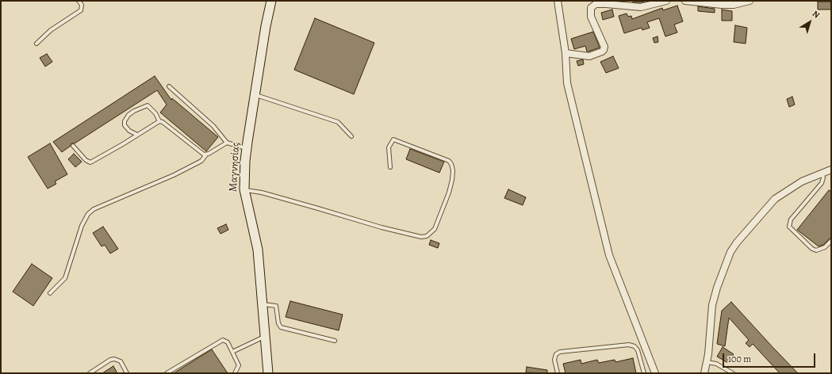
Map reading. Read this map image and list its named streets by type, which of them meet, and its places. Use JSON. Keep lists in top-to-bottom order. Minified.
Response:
{"streets":{"street":["Μαγνησίας"]},"scale_bar":"100 m","north":"top right"}
